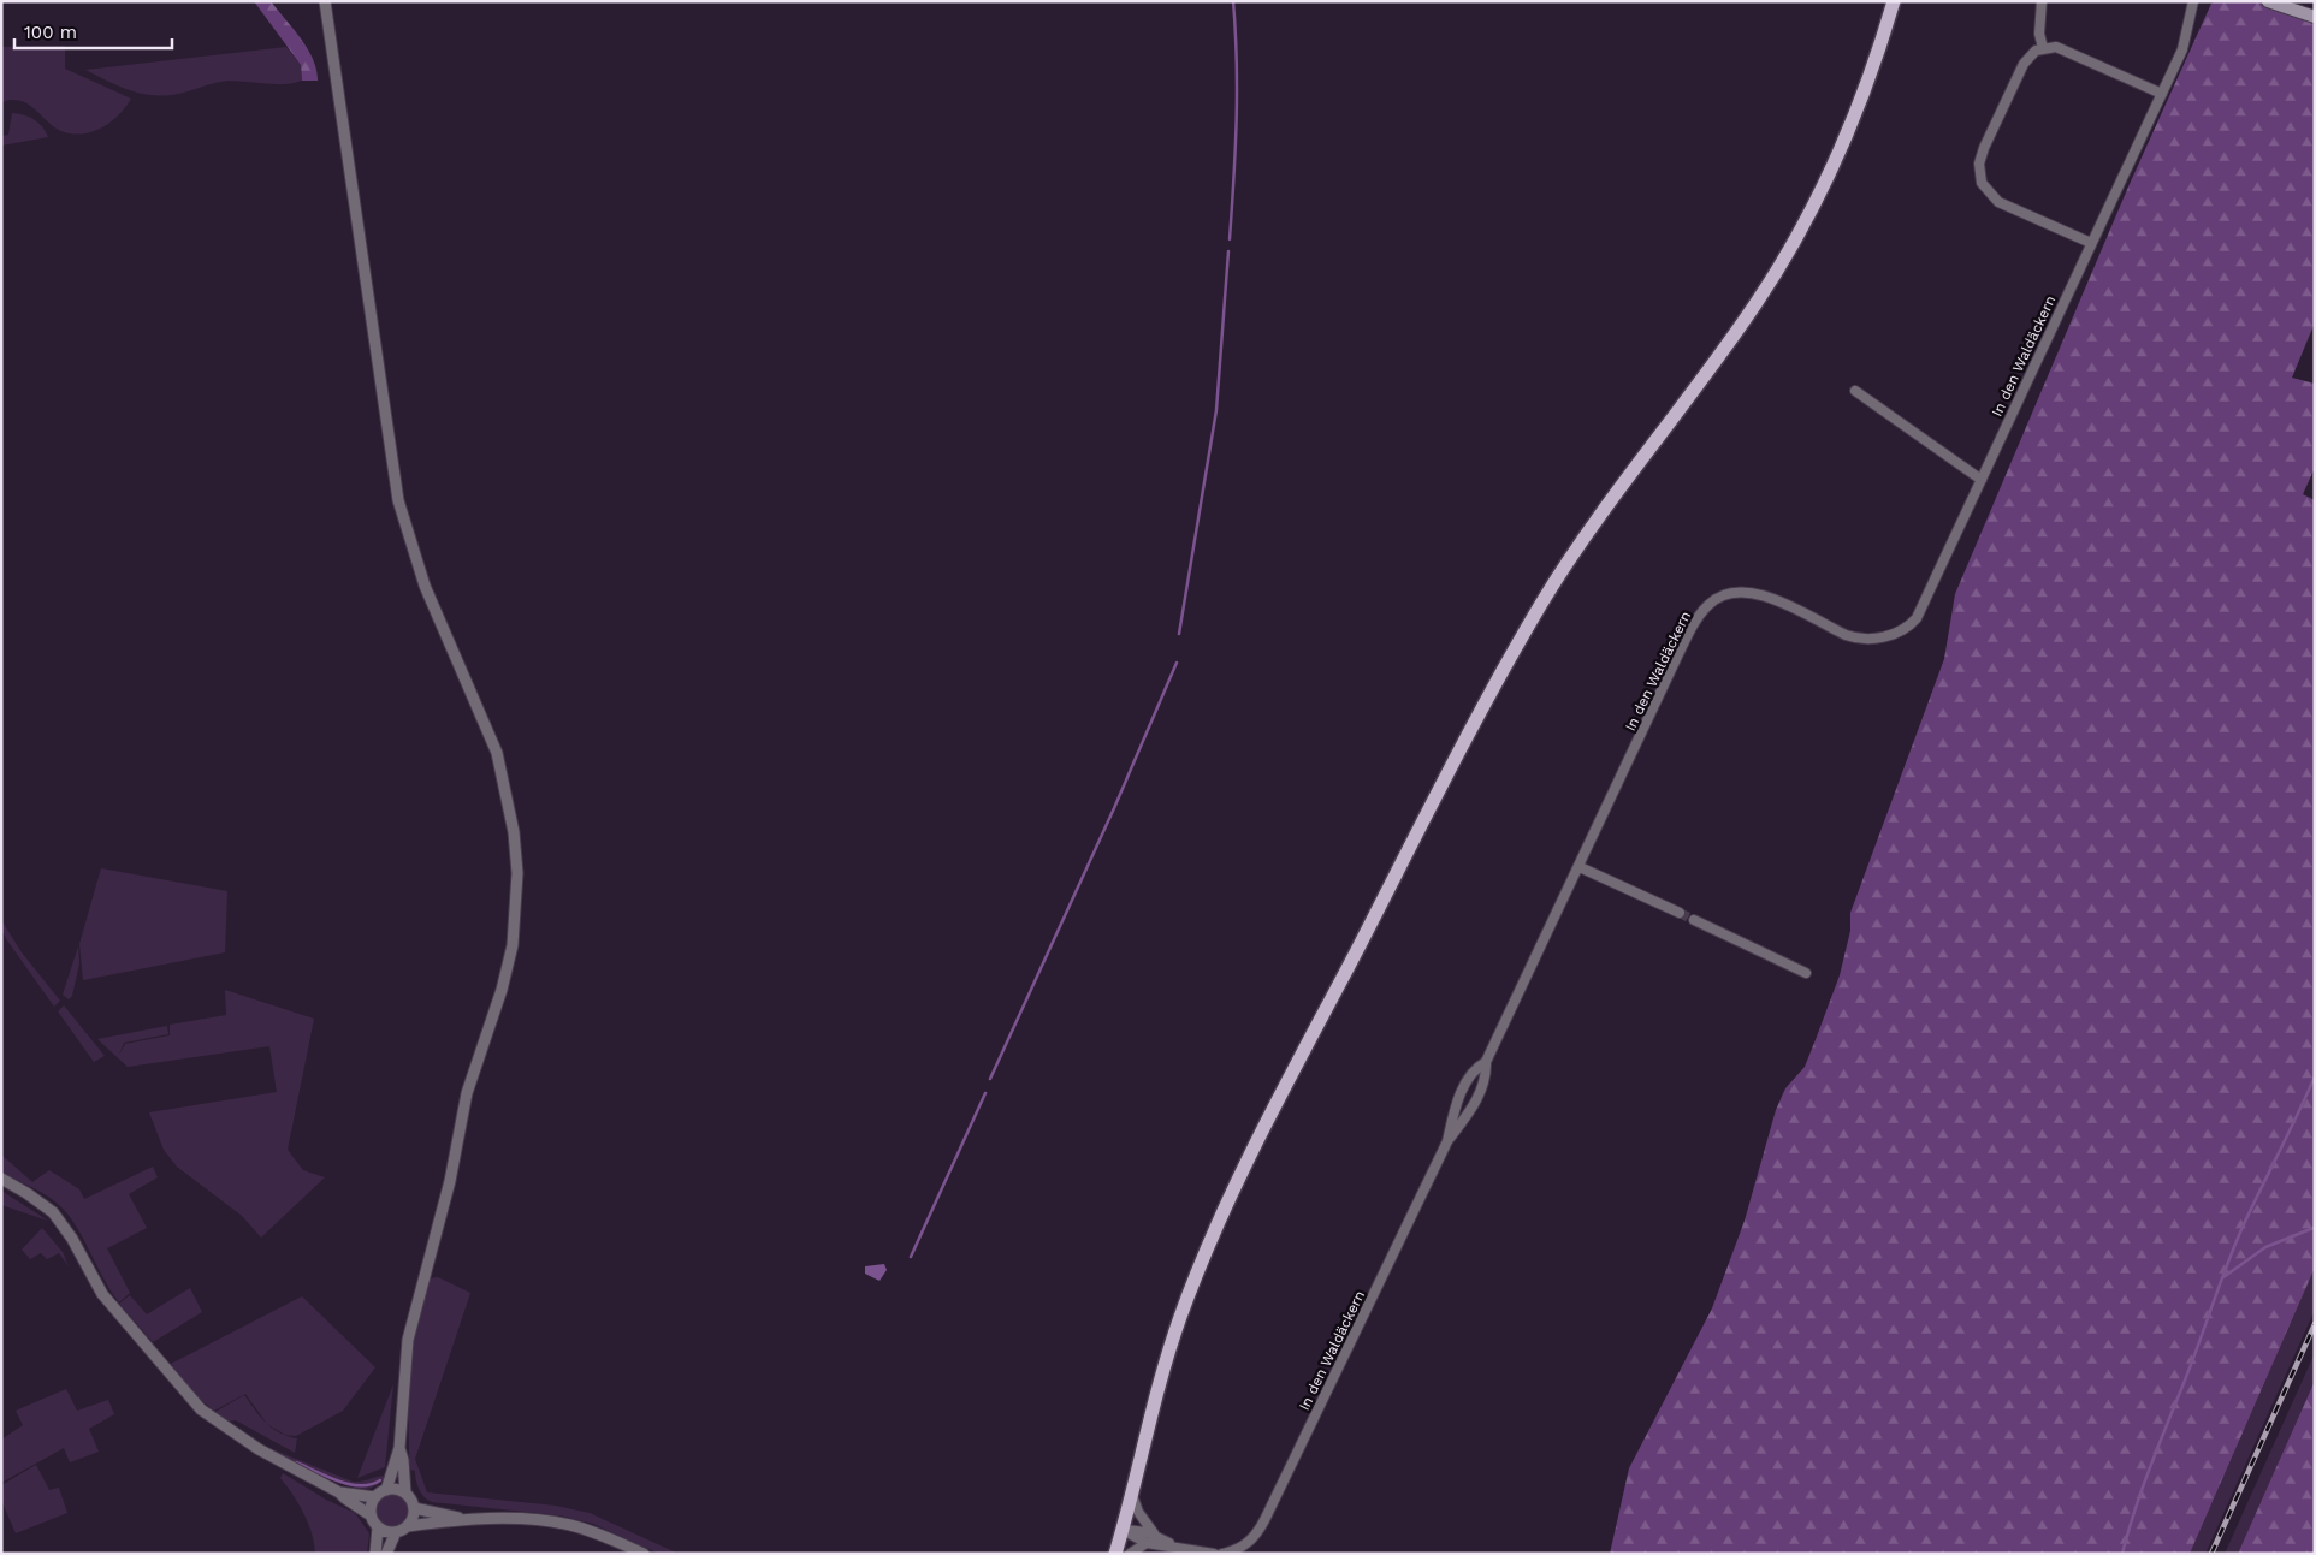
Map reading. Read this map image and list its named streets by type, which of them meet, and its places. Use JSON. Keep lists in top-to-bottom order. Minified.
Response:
{"streets":{"street":["In den Waldäckern"]},"scale_bar":"100 m"}
